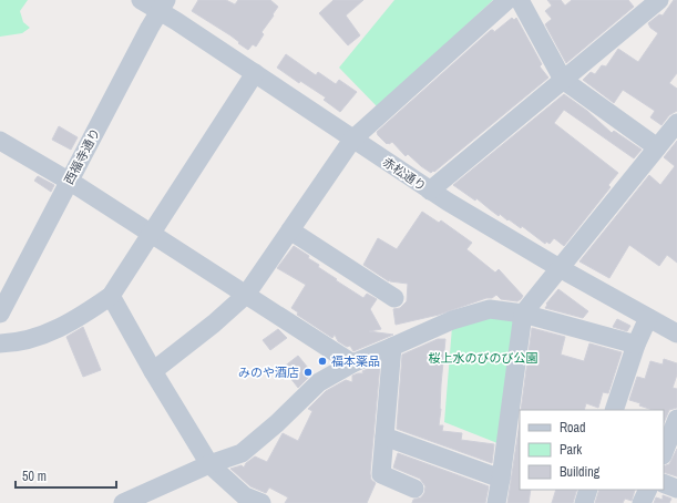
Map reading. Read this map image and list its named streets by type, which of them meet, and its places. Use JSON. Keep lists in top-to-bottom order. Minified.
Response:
{"streets":{"street":["西福寺通り","赤松通り"]},"crossings":[["西福寺通り","赤松通り"]],"parks":["桜上水のびのび公園"],"places":["福本薬品","みのや酒店"],"legend":["Road","Park","Building"],"scale_bar":"50 m"}
